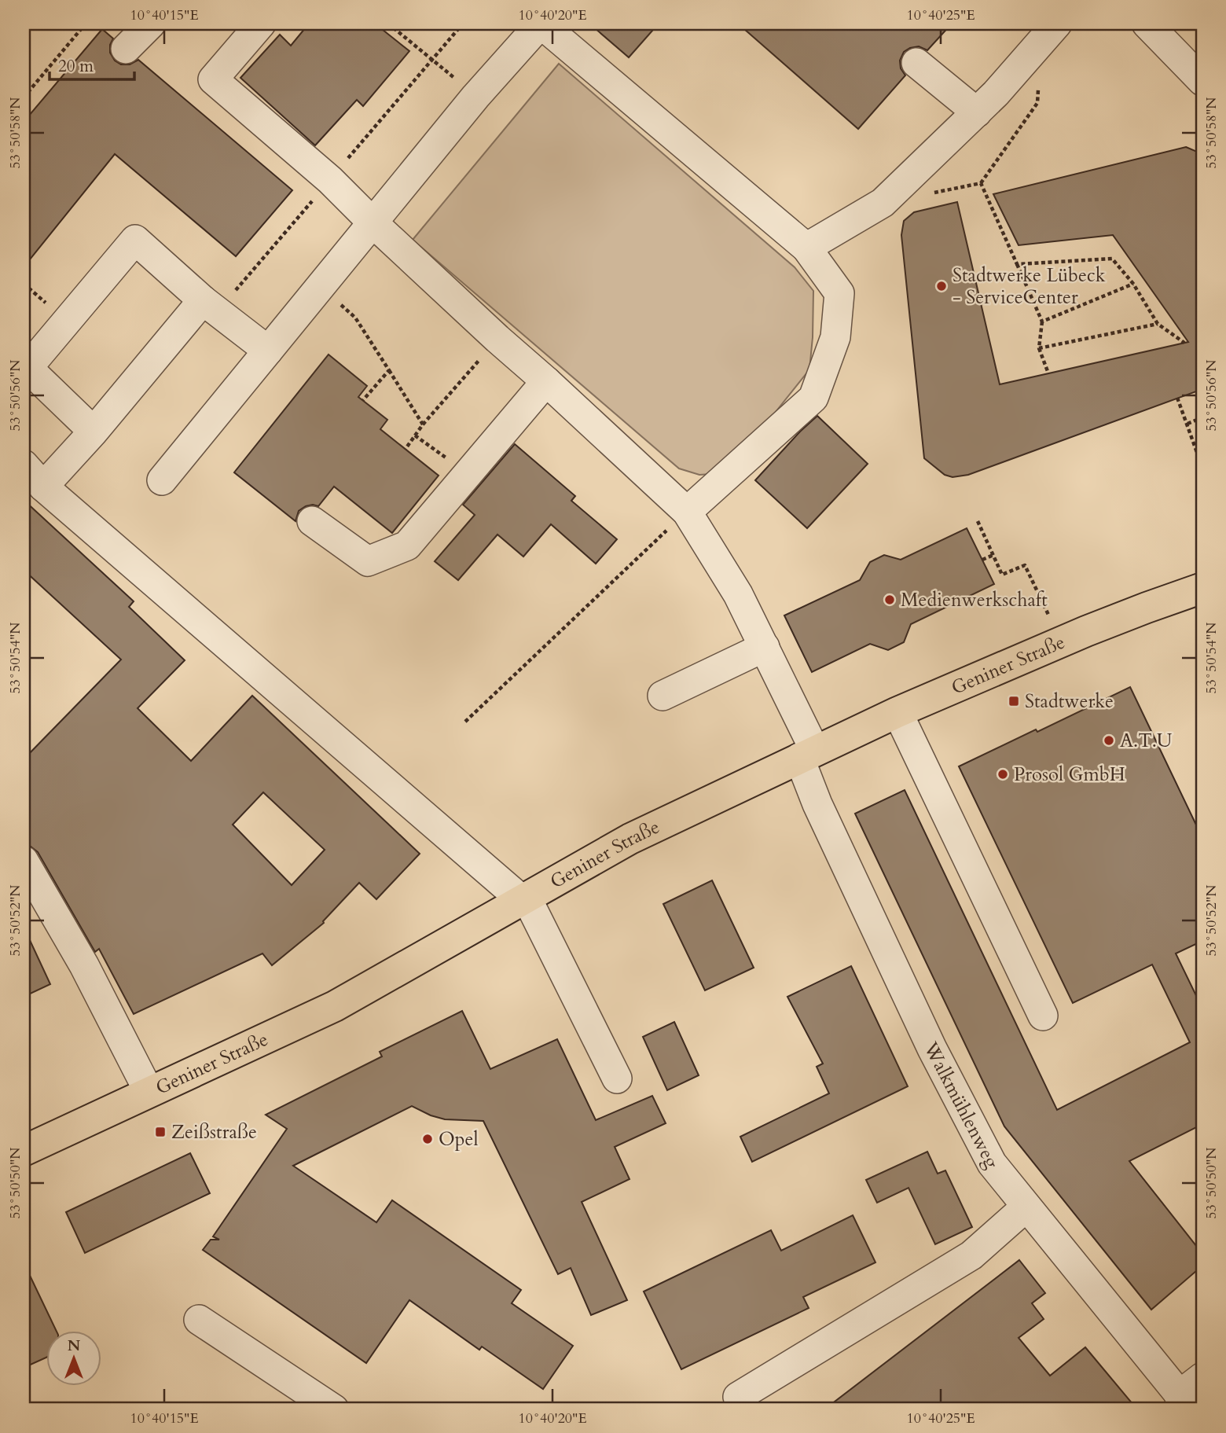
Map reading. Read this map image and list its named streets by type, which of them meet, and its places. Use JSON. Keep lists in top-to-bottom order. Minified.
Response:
{"streets":{"main road":["Geniner Straße"],"street":["Walkmühlenweg"]},"crossings":[["Geniner Straße","Walkmühlenweg"]],"places":{"other":["Stadtwerke Lübeck - ServiceCenter","Medienwerkschaft","A.T.U","Prosol GmbH","Opel"],"transit":["Stadtwerke","Zeißstraße"]},"scale_bar":"20 m","north":"top","coordinates":["10°40'15\"E","10°40'20\"E","10°40'25\"E","53°50'58\"N","53°50'56\"N","53°50'54\"N","53°50'52\"N","53°50'50\"N"]}
